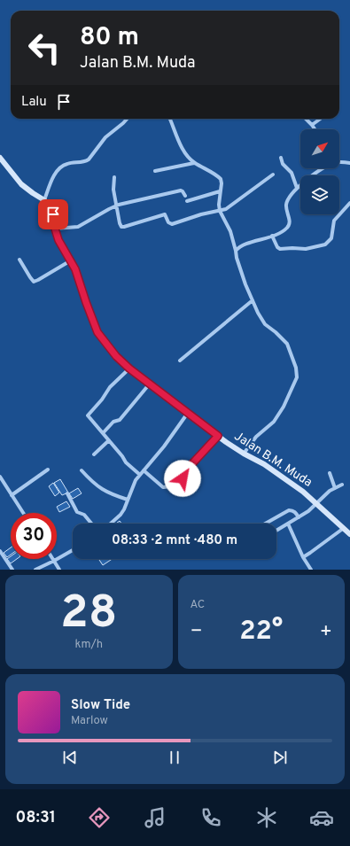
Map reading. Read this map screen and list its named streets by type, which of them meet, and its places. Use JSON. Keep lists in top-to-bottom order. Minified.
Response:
{"streets":{"street":["Jalan B.M. Muda"]},"north":"top right","page":{"turn":["80 m","Jalan B.M. Muda"],"then":"Lalu","limit":"30","trip":"08:33 · 2 mnt · 480 m","tile":[["28","km/h"],"AC"],"heat":["−","22°","+"],"song":["Slow Tide","Marlow"],"tabs":"08:31"}}
